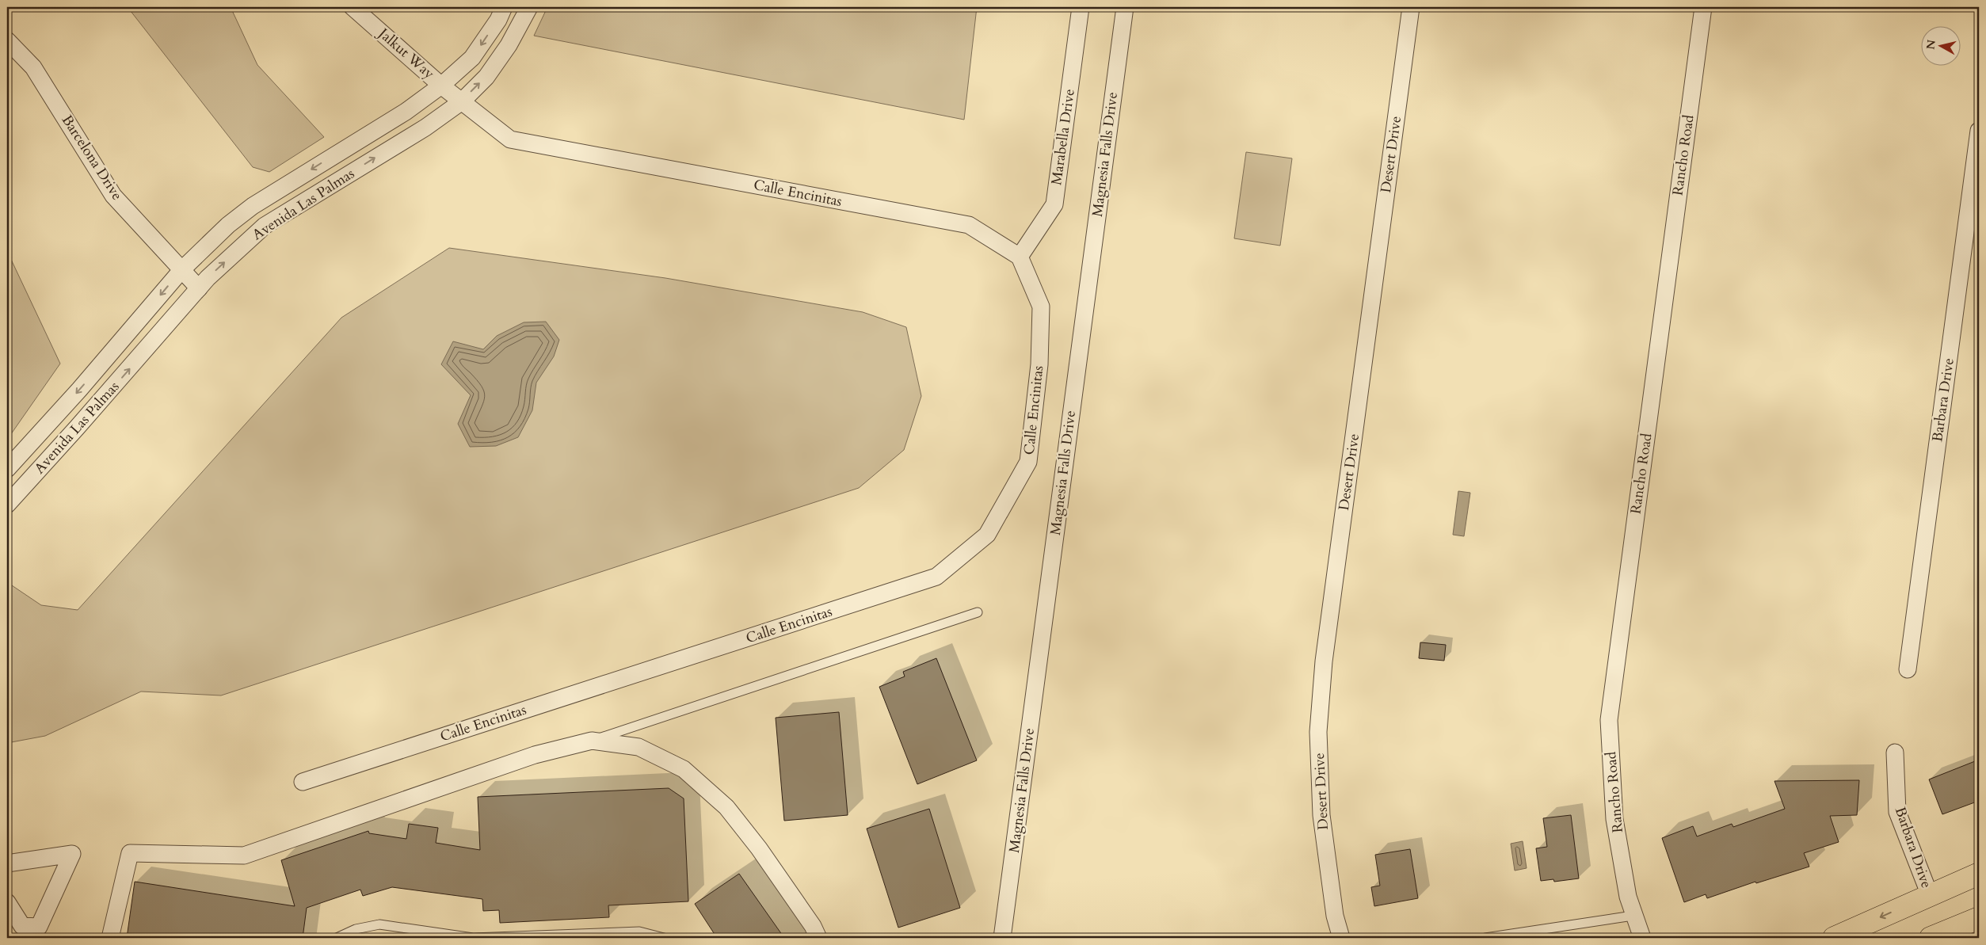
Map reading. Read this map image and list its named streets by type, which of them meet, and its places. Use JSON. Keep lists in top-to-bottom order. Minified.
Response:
{"streets":{"street":["Jalkut Way","Marabella Drive","Magnesia Falls Drive","Desert Drive","Rancho Road","Barcelona Drive","Calle Encinitas","Avenida Las Palmas","Barbara Drive"]},"crossings":[["Jalkut Way","Calle Encinitas"],["Jalkut Way","Avenida Las Palmas"],["Marabella Drive","Calle Encinitas"],["Barcelona Drive","Avenida Las Palmas"],["Calle Encinitas","Avenida Las Palmas"]],"north":"left"}
